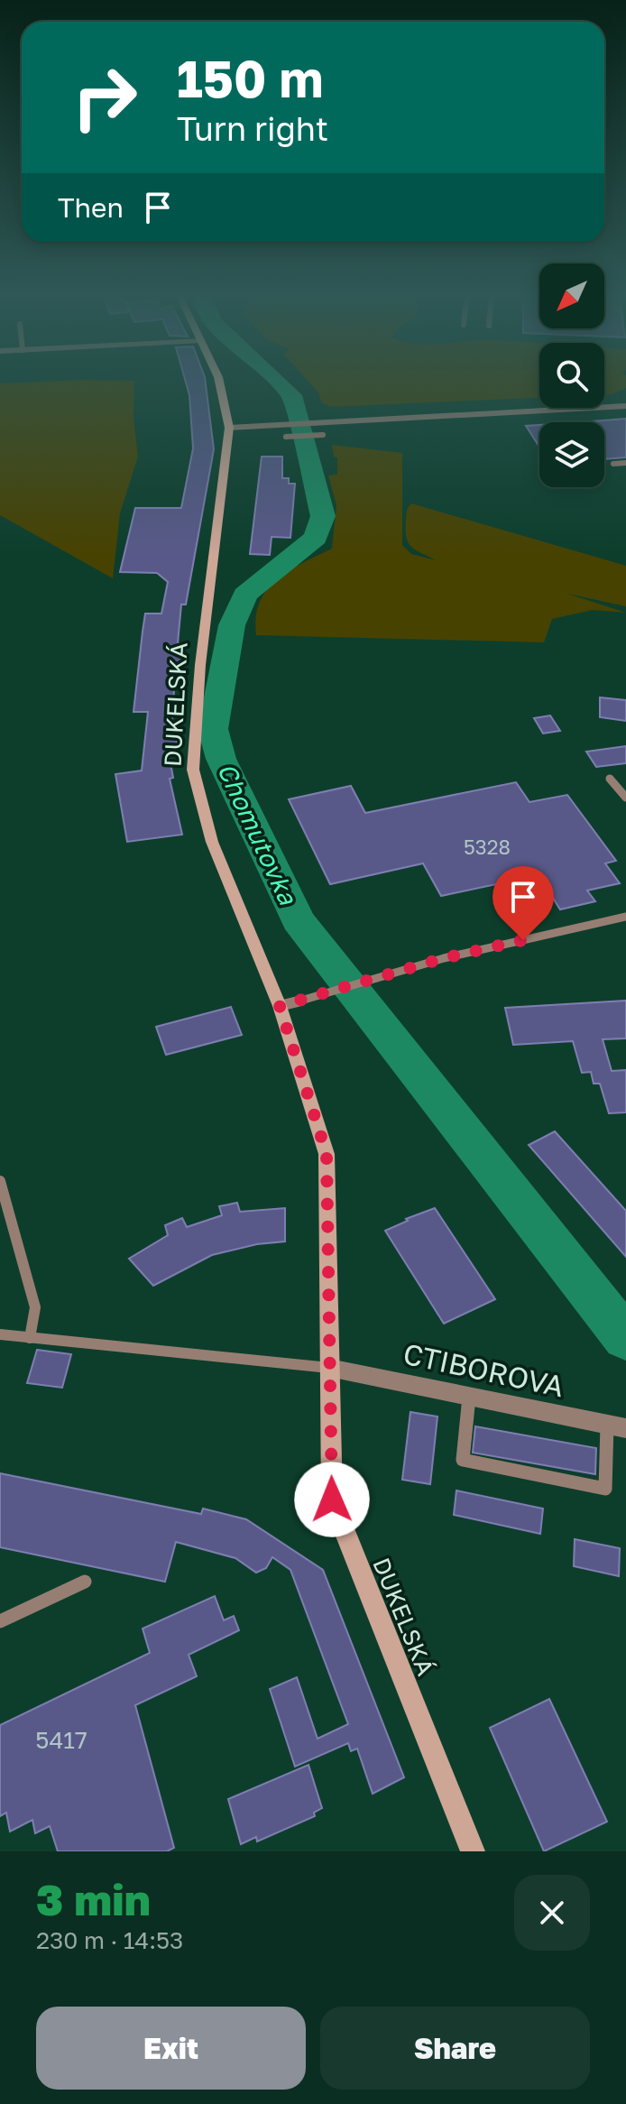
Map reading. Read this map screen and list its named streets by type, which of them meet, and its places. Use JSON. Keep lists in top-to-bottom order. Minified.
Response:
{"streets":{"street":["DUKELSKÁ","CTIBOROVA"]},"crossings":[["DUKELSKÁ","CTIBOROVA"]],"water":["Chomutovka"],"house_numbers":["5328","5417"],"north":"bottom left","page":{"turn":["150 m","Turn right"],"then":"Then","heading":["3 min","230 m · 14:53"],"buttons":["Exit","Share"]}}
